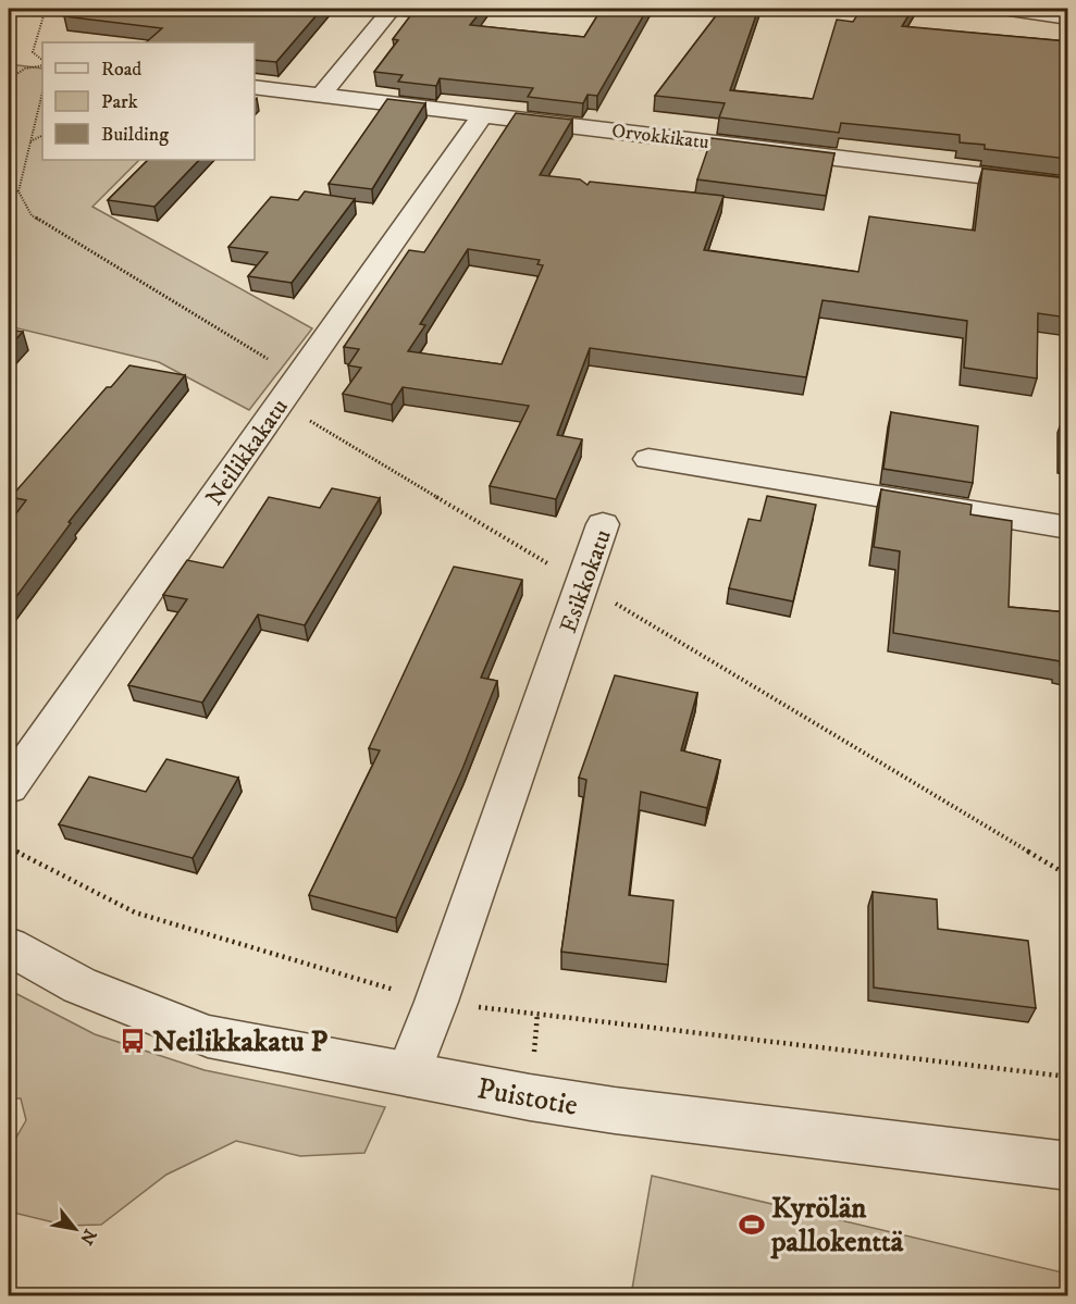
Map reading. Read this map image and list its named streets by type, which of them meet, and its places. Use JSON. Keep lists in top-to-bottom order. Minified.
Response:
{"streets":{"street":["Orvokkikatu","Neilikkakatu","Esikkokatu","Puistotie"]},"crossings":[["Orvokkikatu","Neilikkakatu"],["Esikkokatu","Puistotie"]],"places":{"bus stop":["Neilikkakatu P"],"sports":["Kyrölän pallokenttä"]},"legend":["Road","Park","Building"],"north":"bottom right"}
